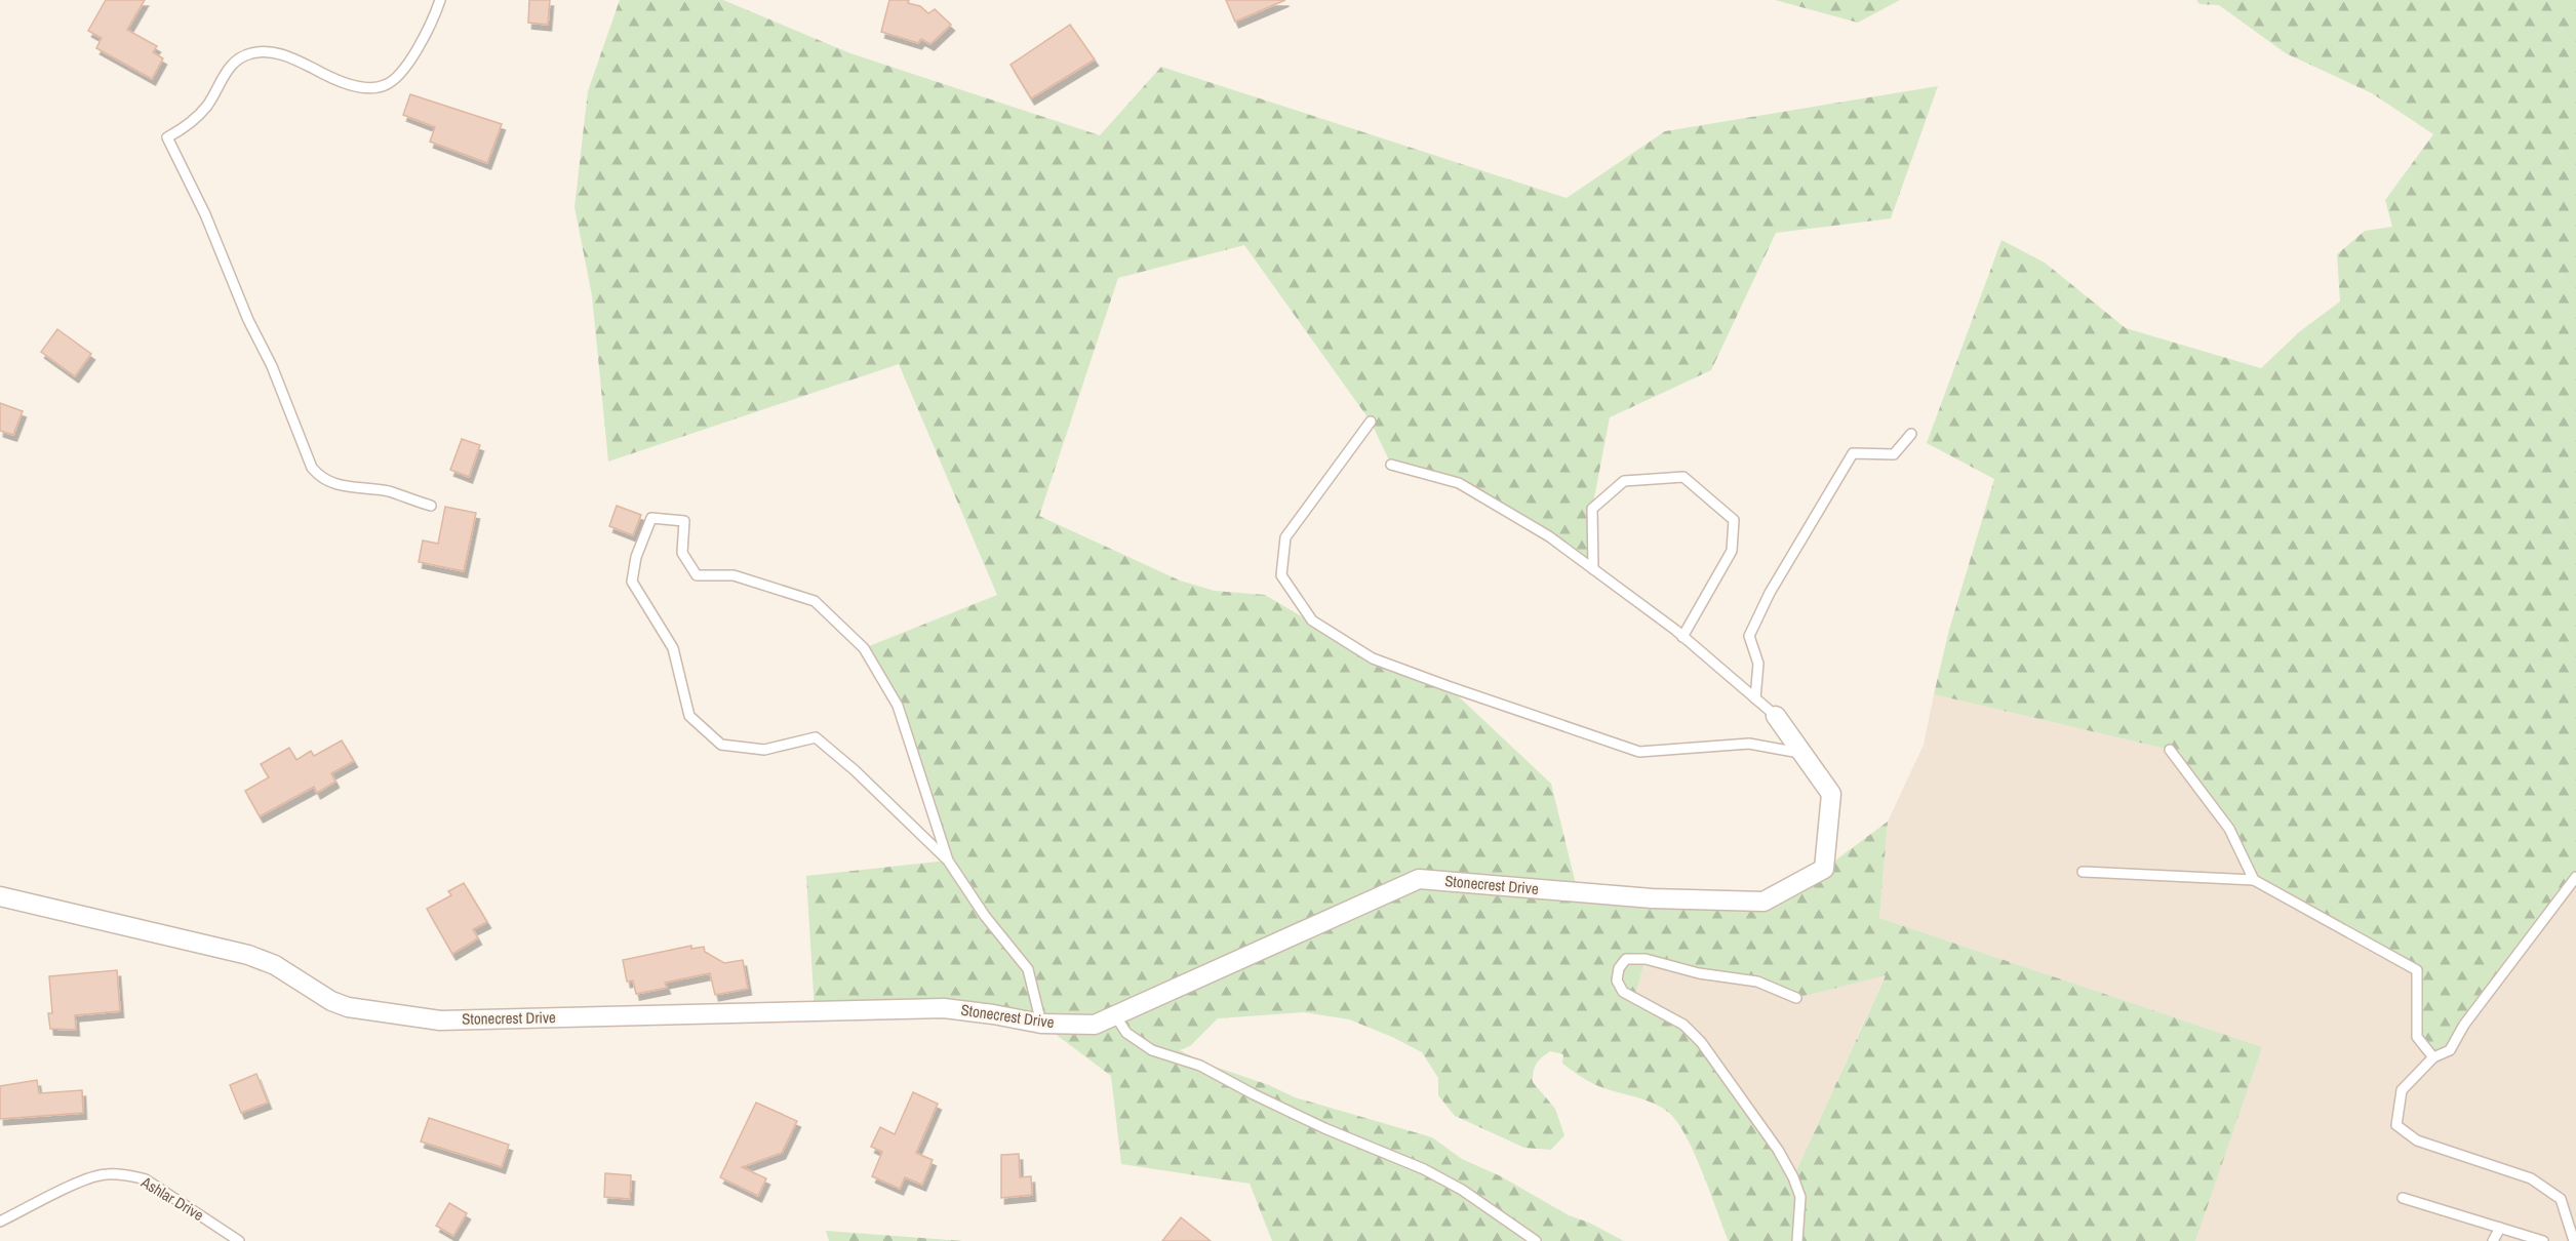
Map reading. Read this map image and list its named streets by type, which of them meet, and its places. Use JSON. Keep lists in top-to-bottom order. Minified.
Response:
{"streets":{"street":["Stonecrest Drive"],"lane":["Ashlar Drive"]}}
